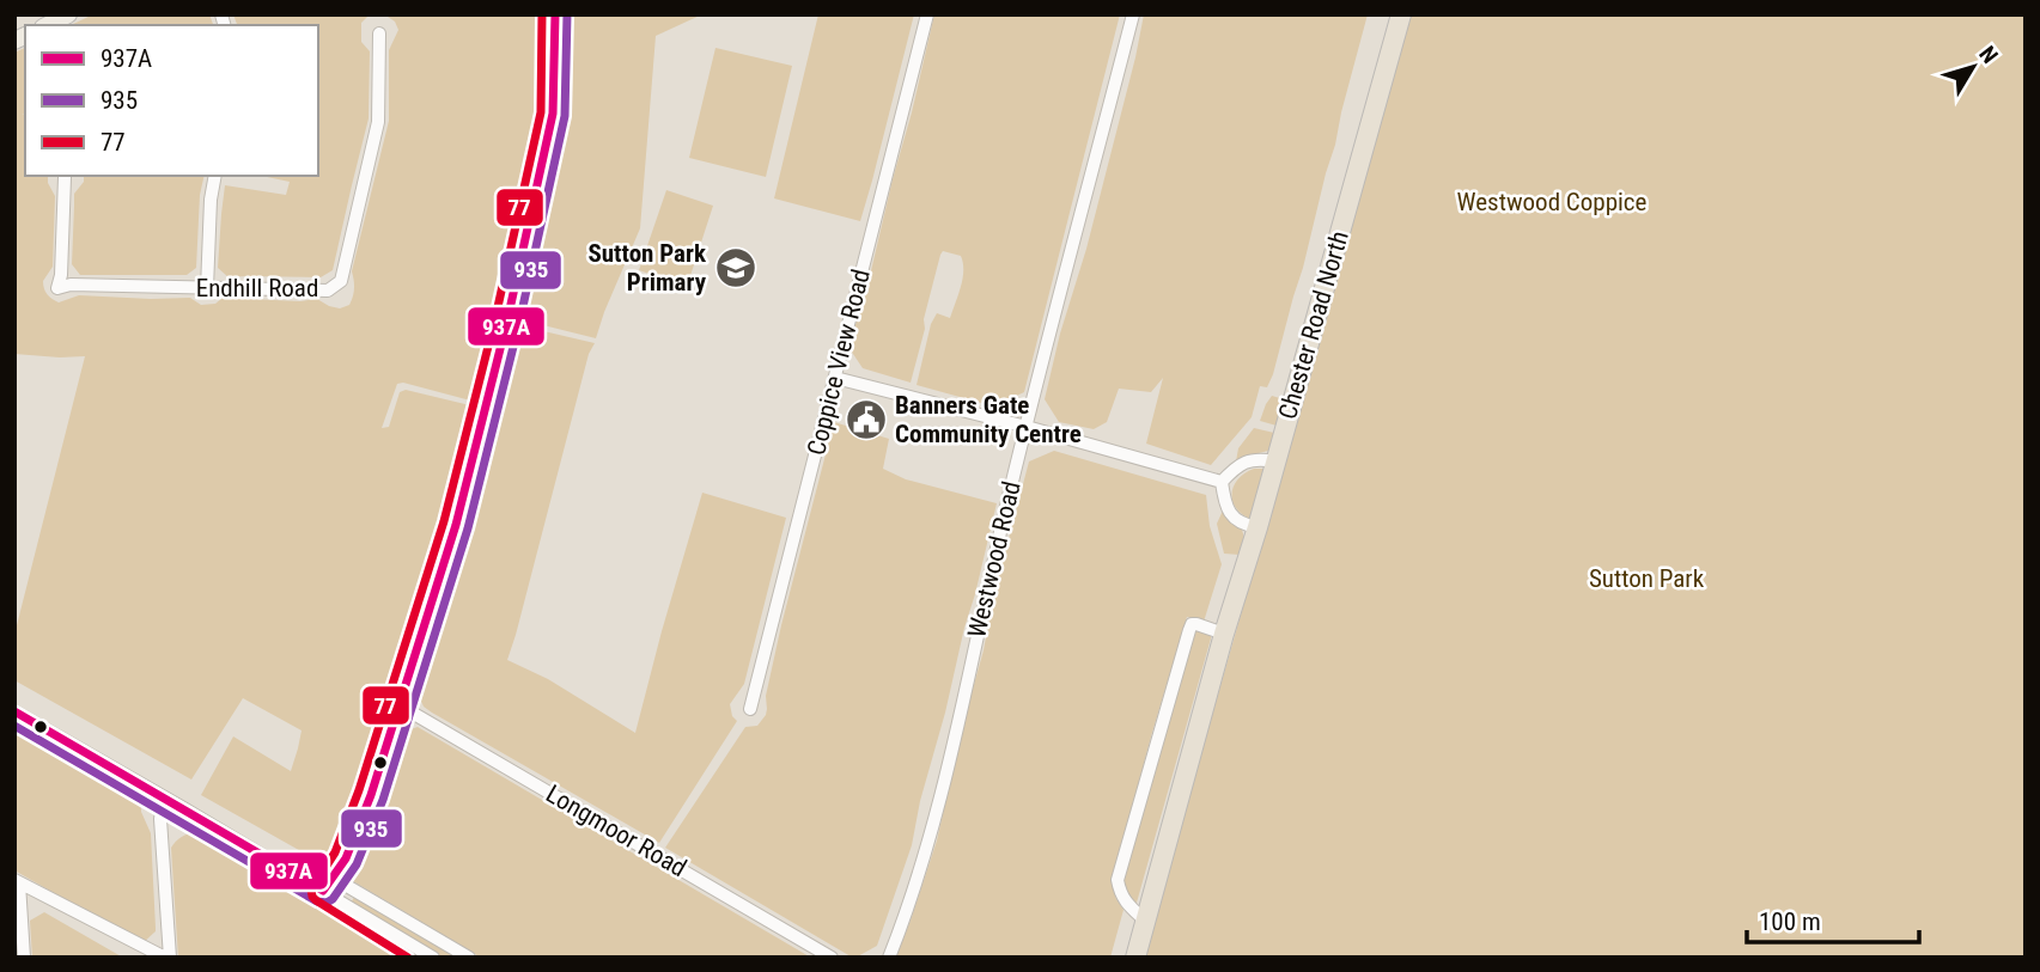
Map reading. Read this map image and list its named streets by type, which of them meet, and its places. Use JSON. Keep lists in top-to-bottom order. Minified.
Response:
{"streets":{"highway":["Chester Road North"],"street":["Endhill Road","Coppice View Road","Westwood Road","Longmoor Road"]},"parks":["Westwood Coppice","Sutton Park"],"places":{"school or university":["Sutton Park Primary"],"public building":["Banners Gate Community Centre"]},"lines":["transit line 937A","transit line 935","transit line 77"],"legend":["937A","935","77"],"scale_bar":"100 m","north":"top right"}
